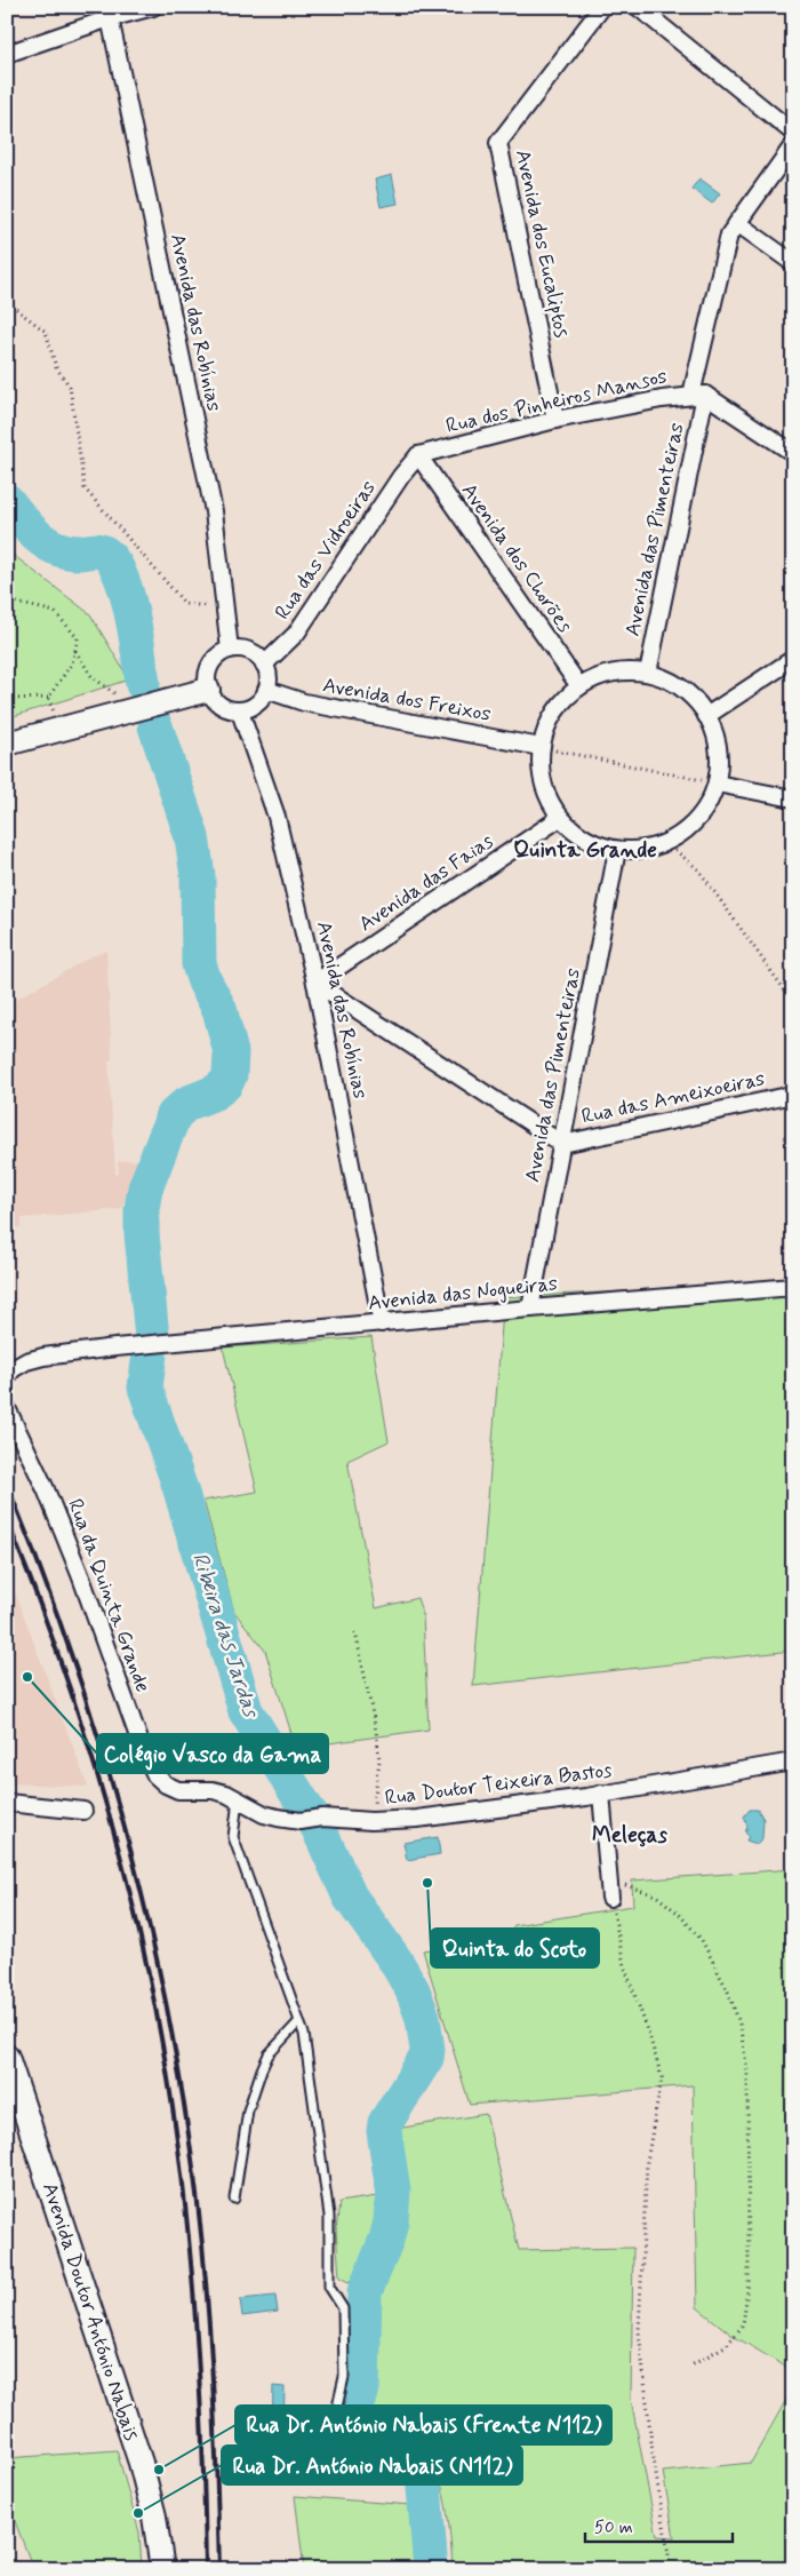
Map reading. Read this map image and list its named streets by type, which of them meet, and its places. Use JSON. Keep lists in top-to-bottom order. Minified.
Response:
{"streets":{"main road":["Avenida Doutor António Nabais"],"street":["Avenida dos Eucaliptos","Avenida das Robínias","Rua dos Pinheiros Mansos","Avenida das Pimenteiras","Rua das Vidroeiras","Avenida dos Chorões","Avenida dos Freixos","Avenida das Faias","Rua das Ameixoeiras","Avenida das Nogueiras","Rua da Quinta Grande","Rua Doutor Teixeira Bastos"]},"crossings":[["Avenida dos Eucaliptos","Rua dos Pinheiros Mansos"],["Avenida das Robínias","Rua das Vidroeiras"],["Avenida das Robínias","Avenida dos Freixos"],["Avenida das Robínias","Avenida das Faias"],["Avenida das Robínias","Avenida das Nogueiras"],["Rua dos Pinheiros Mansos","Avenida das Pimenteiras"],["Rua dos Pinheiros Mansos","Rua das Vidroeiras"],["Rua dos Pinheiros Mansos","Avenida dos Chorões"],["Avenida das Pimenteiras","Rua das Ameixoeiras"],["Avenida das Pimenteiras","Avenida das Nogueiras"],["Rua das Vidroeiras","Avenida dos Chorões"],["Rua das Vidroeiras","Avenida dos Freixos"],["Rua da Quinta Grande","Rua Doutor Teixeira Bastos"]],"districts":["Quinta Grande","Meleças"],"water":["Ribeira das Jardas"],"places":["Colégio Vasco da Gama","Quinta do Scoto","Rua Dr. António Nabais (Frente N112)","Rua Dr. António Nabais (N112)"],"scale_bar":"50 m"}
